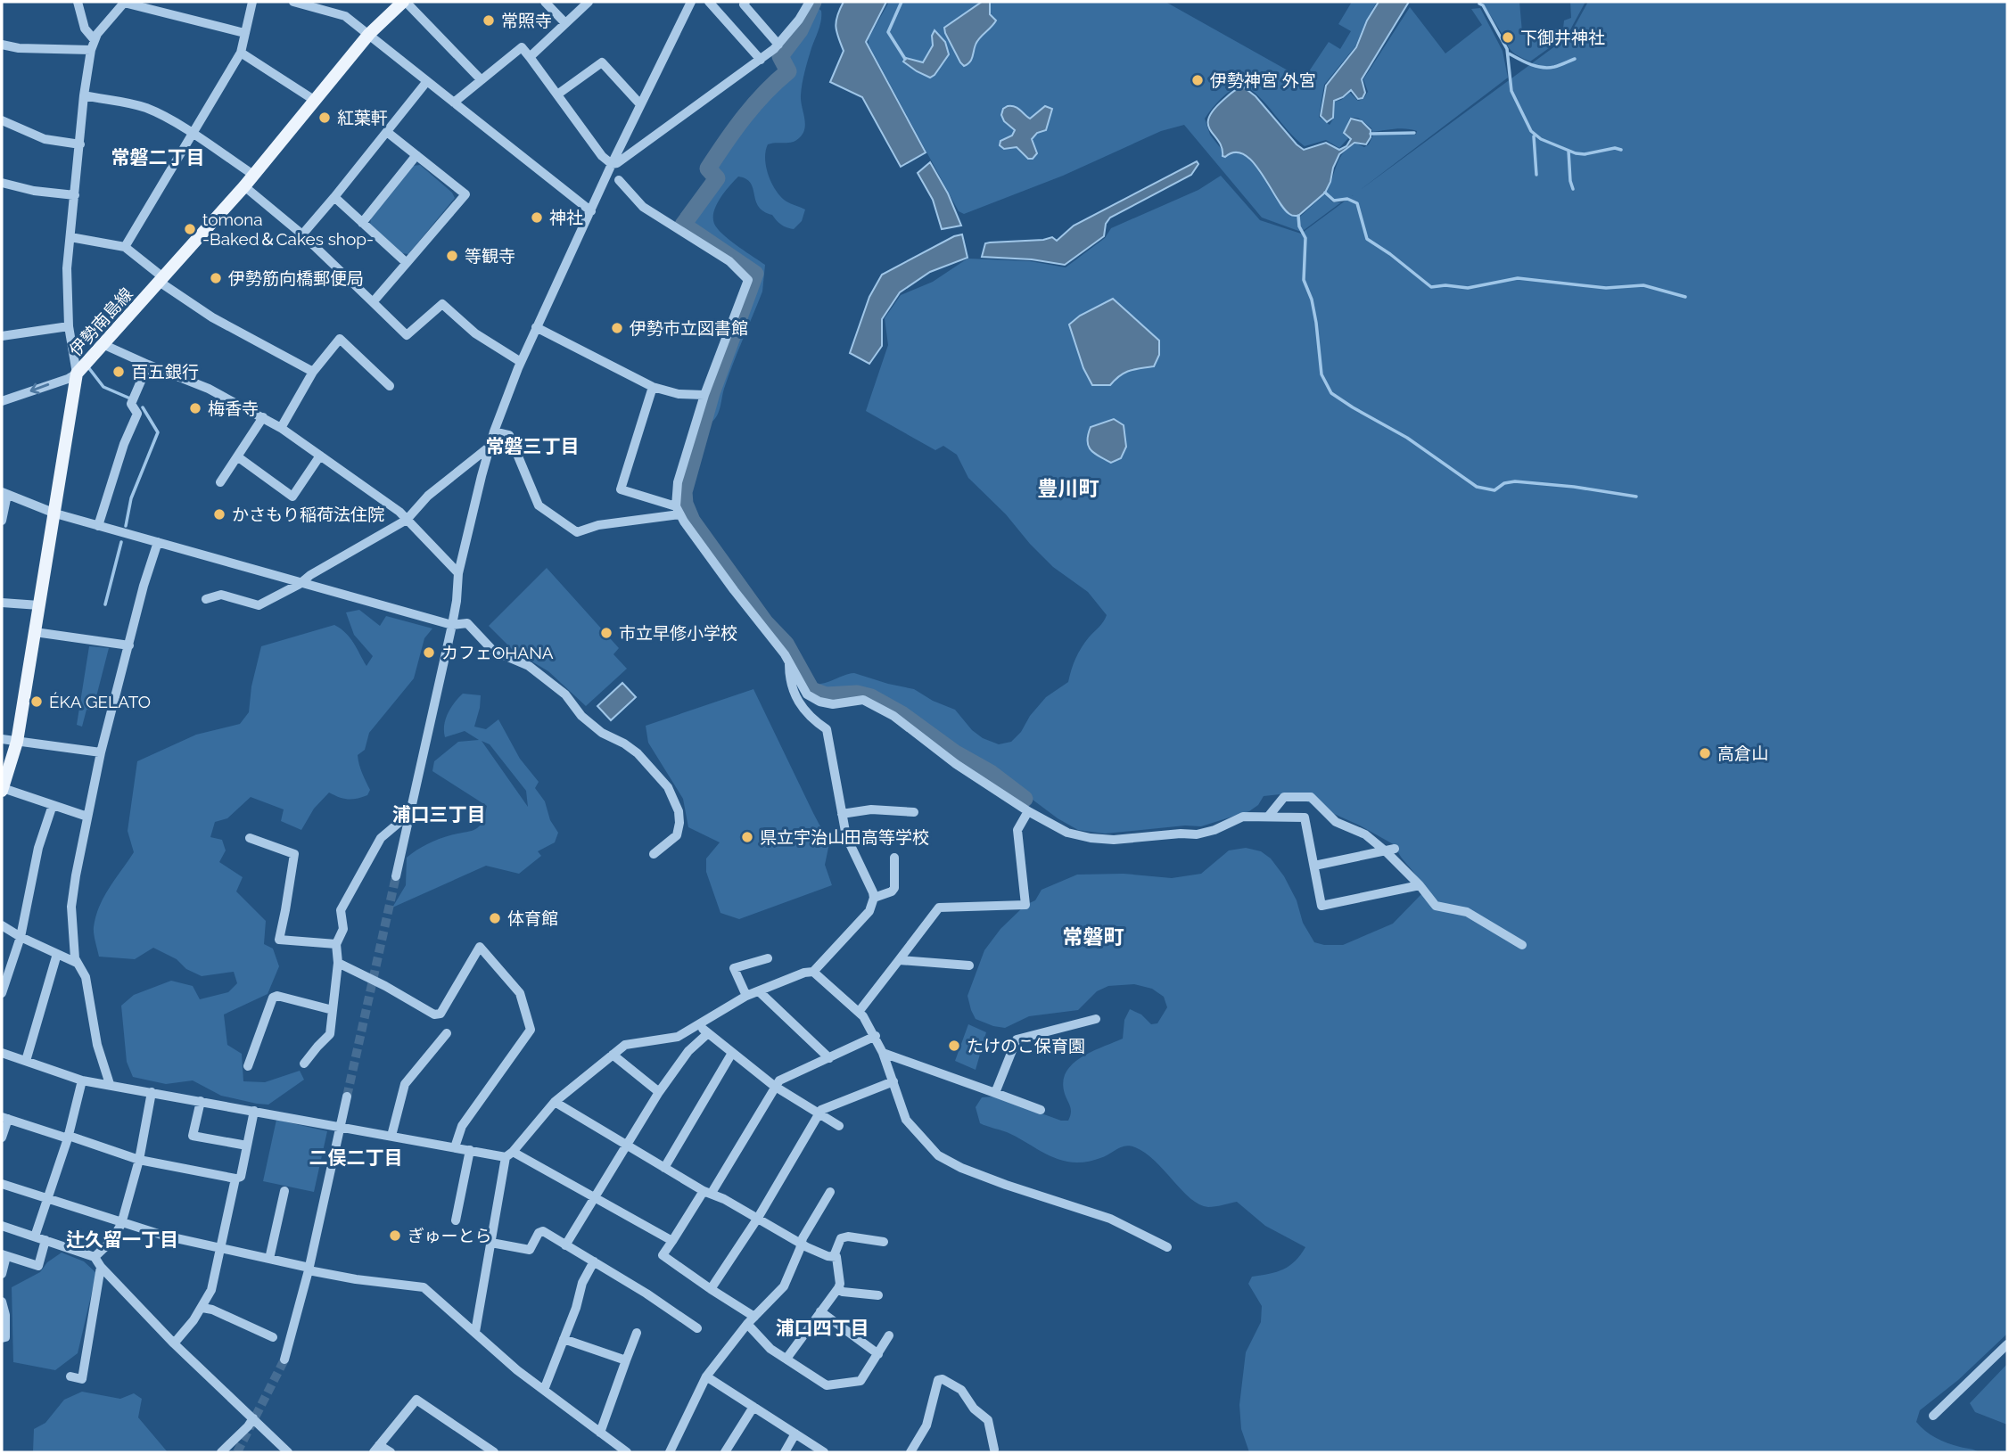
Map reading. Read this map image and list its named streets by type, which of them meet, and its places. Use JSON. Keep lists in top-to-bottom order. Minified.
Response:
{"streets":{"main road":["伊勢南島線"]},"districts":["常磐二丁目","常磐三丁目","豊川町","浦口三丁目","常磐町","二俣二丁目","辻久留一丁目","浦口四丁目"],"places":["常照寺","下御井神社","伊勢神宮 外宮","紅葉軒","神社","tomona -Baked＆Cakes shop-","等観寺","伊勢筋向橋郵便局","伊勢市立図書館","百五銀行","梅香寺","かさもり稲荷法住院","市立早修小学校","カフェOHANA","ÉKA GELATO","高倉山","県立宇治山田高等学校","体育館","たけのこ保育園","ぎゅーとら"]}
